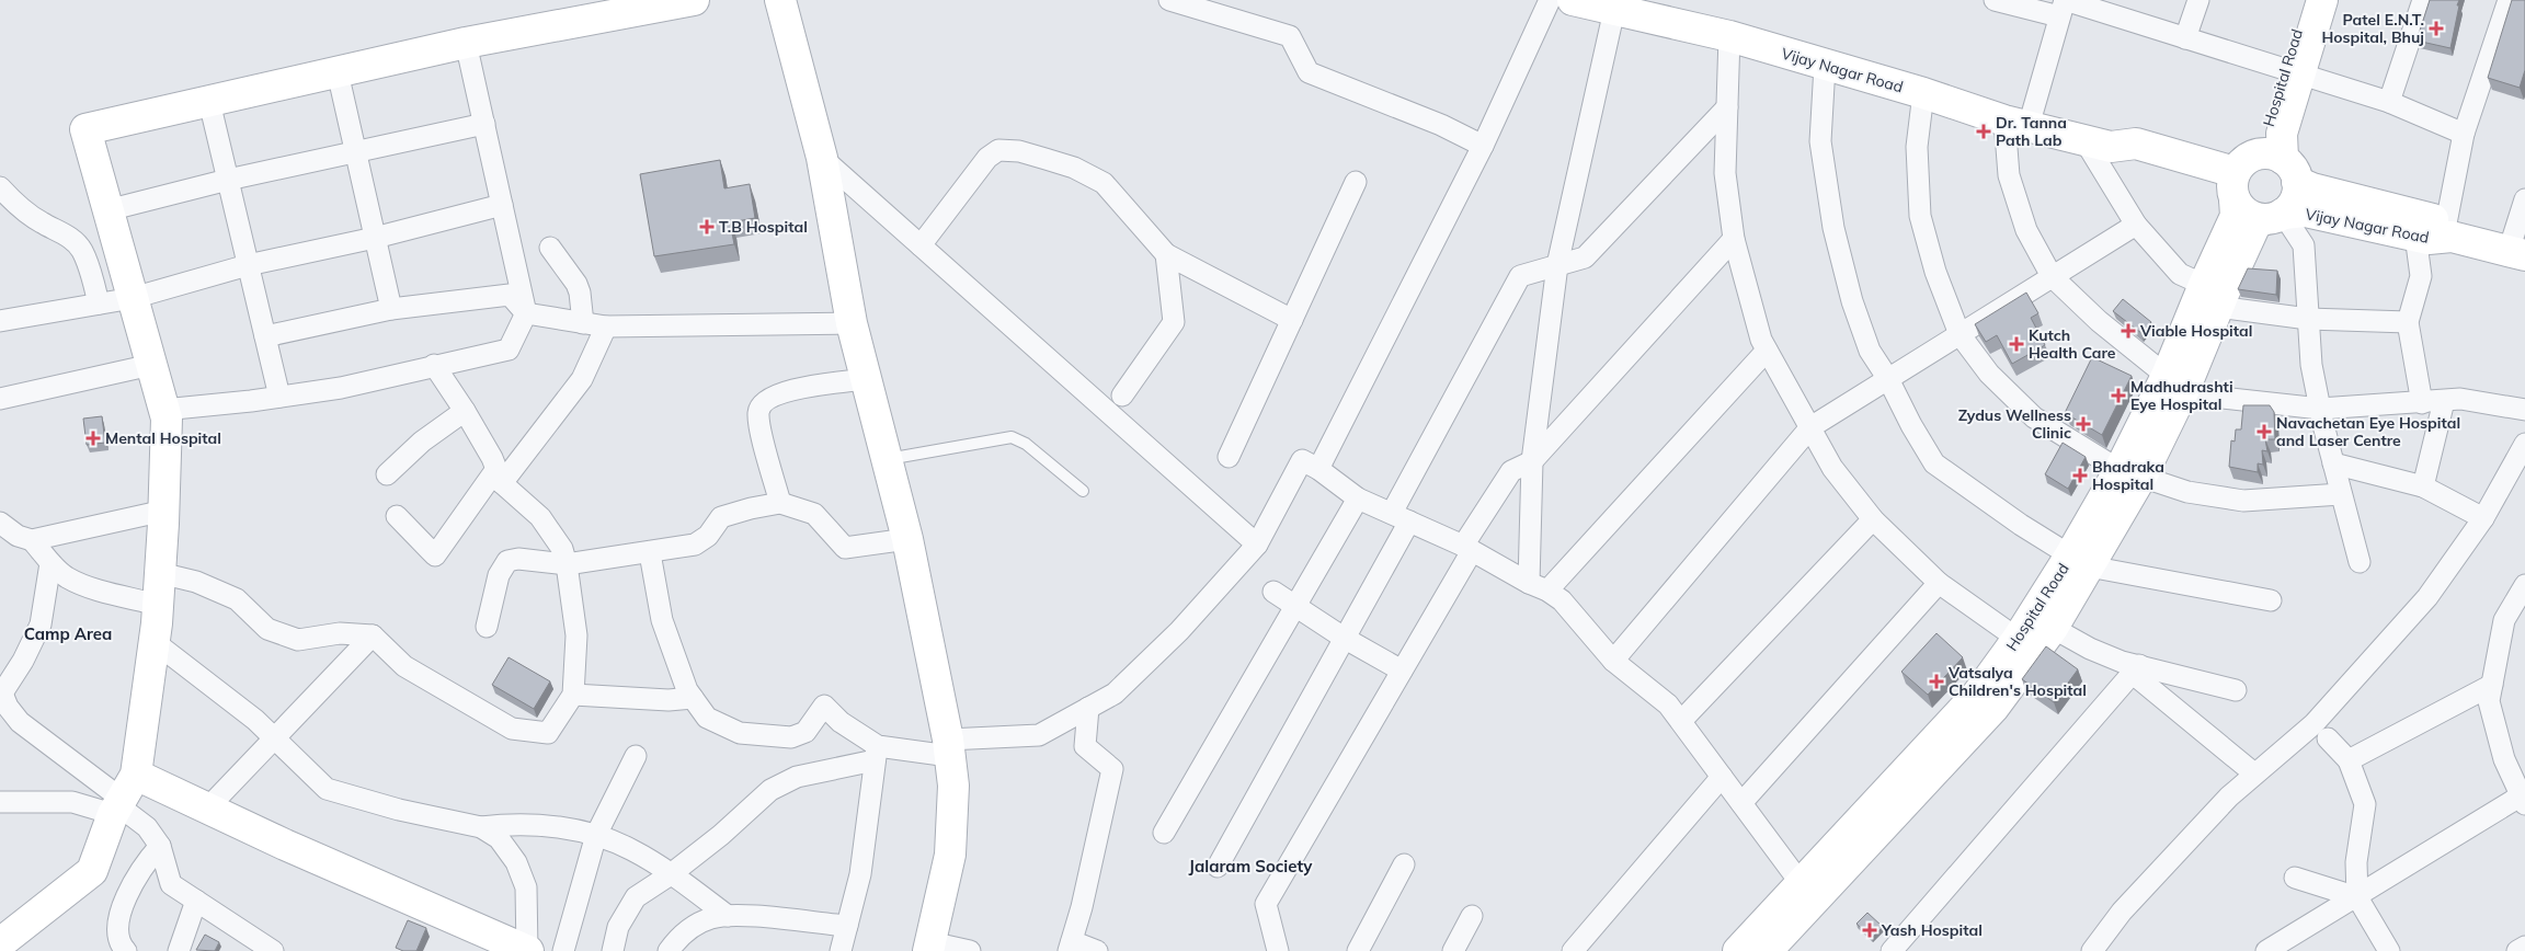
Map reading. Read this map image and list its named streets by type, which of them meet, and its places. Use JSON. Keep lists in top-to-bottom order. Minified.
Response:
{"streets":{"street":["Vijay Nagar Road","Hospital Road"]},"crossings":[["Vijay Nagar Road","Hospital Road"]],"districts":["Camp Area","Jalaram Society"],"places":{"health":["Patel E.N.T. Hospital, Bhuj","Dr. Tanna Path Lab","T.B Hospital","Viable Hospital","Kutch Health Care","Madhudrashti Eye Hospital","Zydus Wellness Clinic","Navachetan Eye Hospital and Laser Centre","Mental Hospital","Bhadraka Hospital","Vatsalya Children's Hospital","Yash Hospital"]}}
